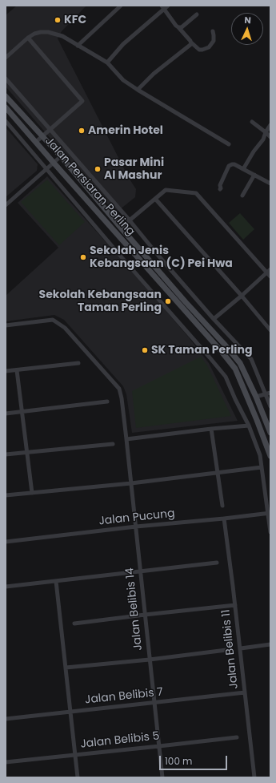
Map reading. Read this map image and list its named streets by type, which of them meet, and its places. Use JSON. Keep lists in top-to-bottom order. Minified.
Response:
{"streets":{"main road":["Jalan Persiaran Perling"],"street":["Jalan Pucung","Jalan Belibis 14","Jalan Belibis 11","Jalan Belibis 7","Jalan Belibis 5"]},"crossings":[["Jalan Pucung","Jalan Belibis 14"],["Jalan Pucung","Jalan Belibis 11"],["Jalan Belibis 14","Jalan Belibis 7"],["Jalan Belibis 14","Jalan Belibis 5"],["Jalan Belibis 11","Jalan Belibis 7"]],"places":["KFC","Amerin Hotel","Pasar Mini Al Mashur","Sekolah Jenis Kebangsaan (C) Pei Hwa","Sekolah Kebangsaan Taman Perling","SK Taman Perling"],"scale_bar":"100 m","north":"top"}
